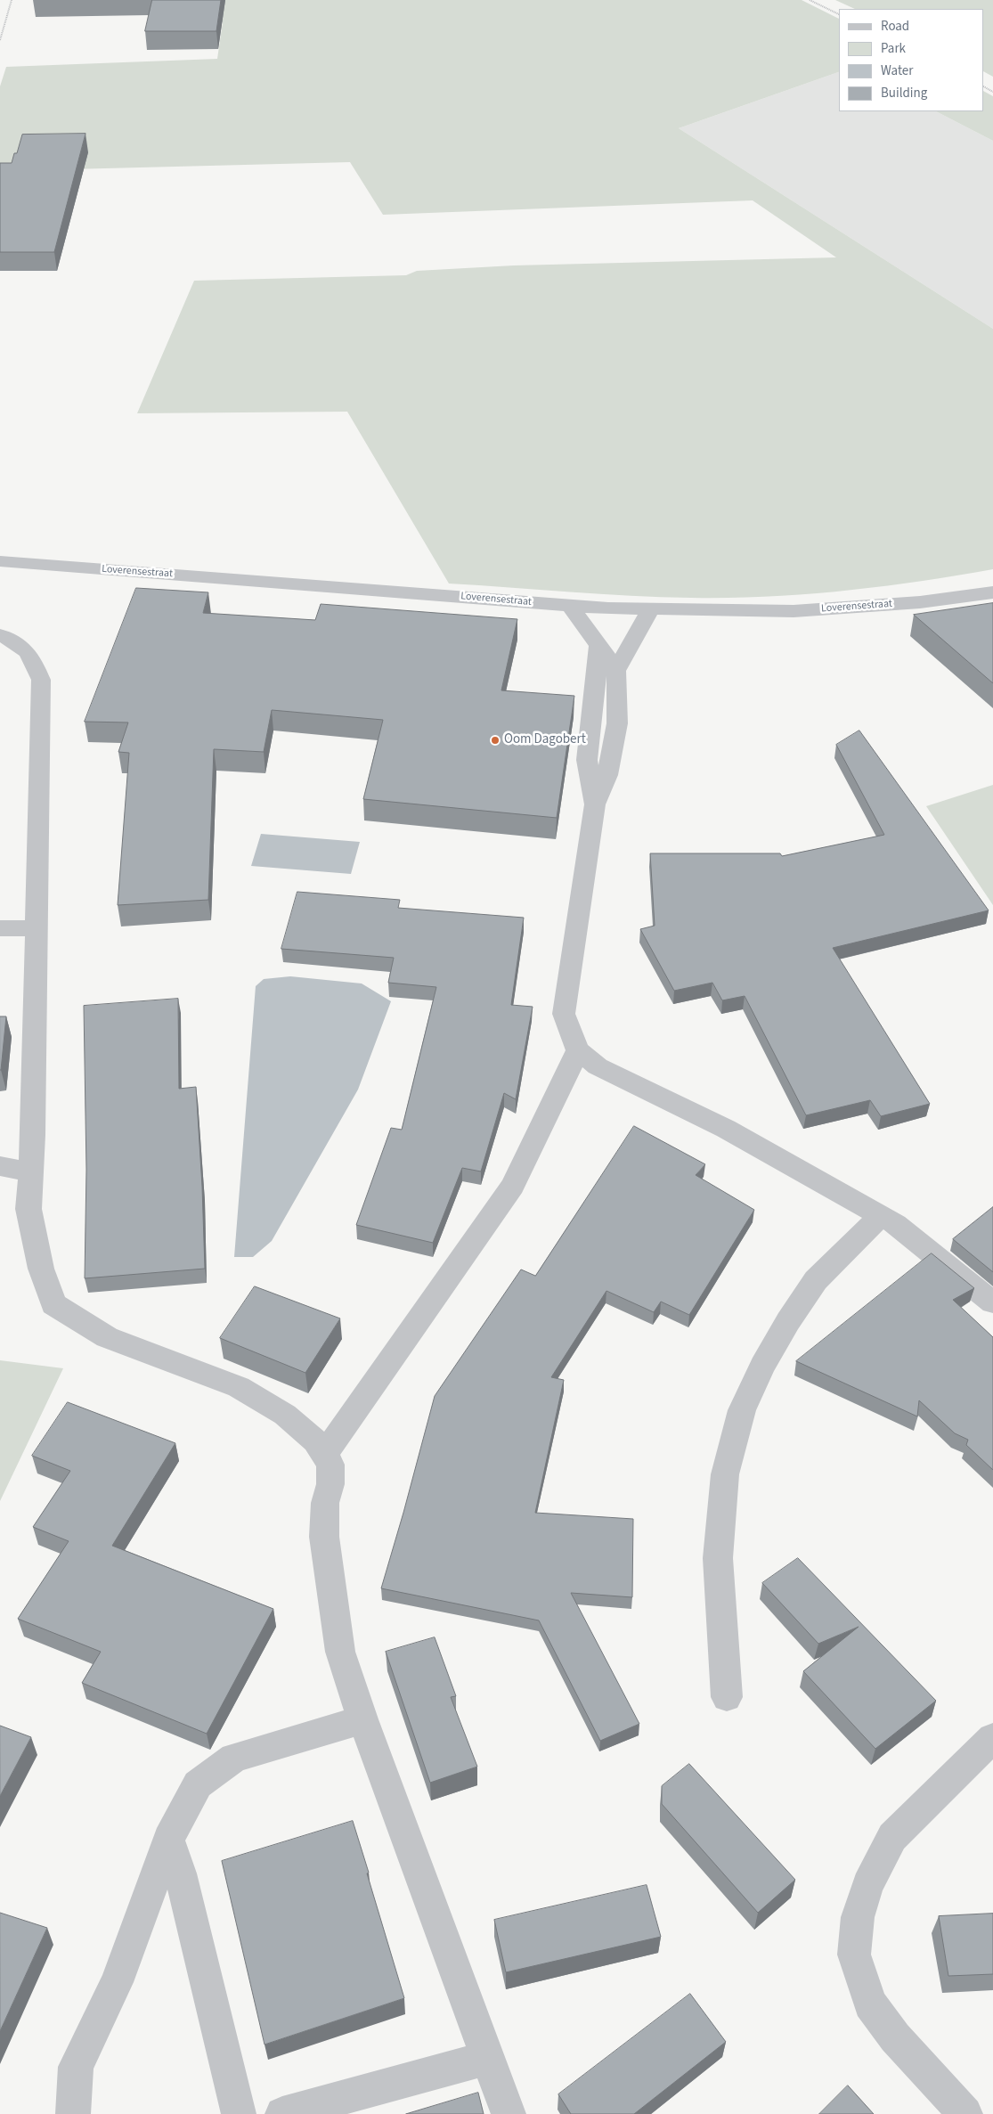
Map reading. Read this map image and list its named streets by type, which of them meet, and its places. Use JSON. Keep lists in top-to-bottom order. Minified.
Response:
{"streets":{"street":["Loverensestraat"]},"places":["Oom Dagobert"],"legend":["Road","Park","Water","Building"]}
